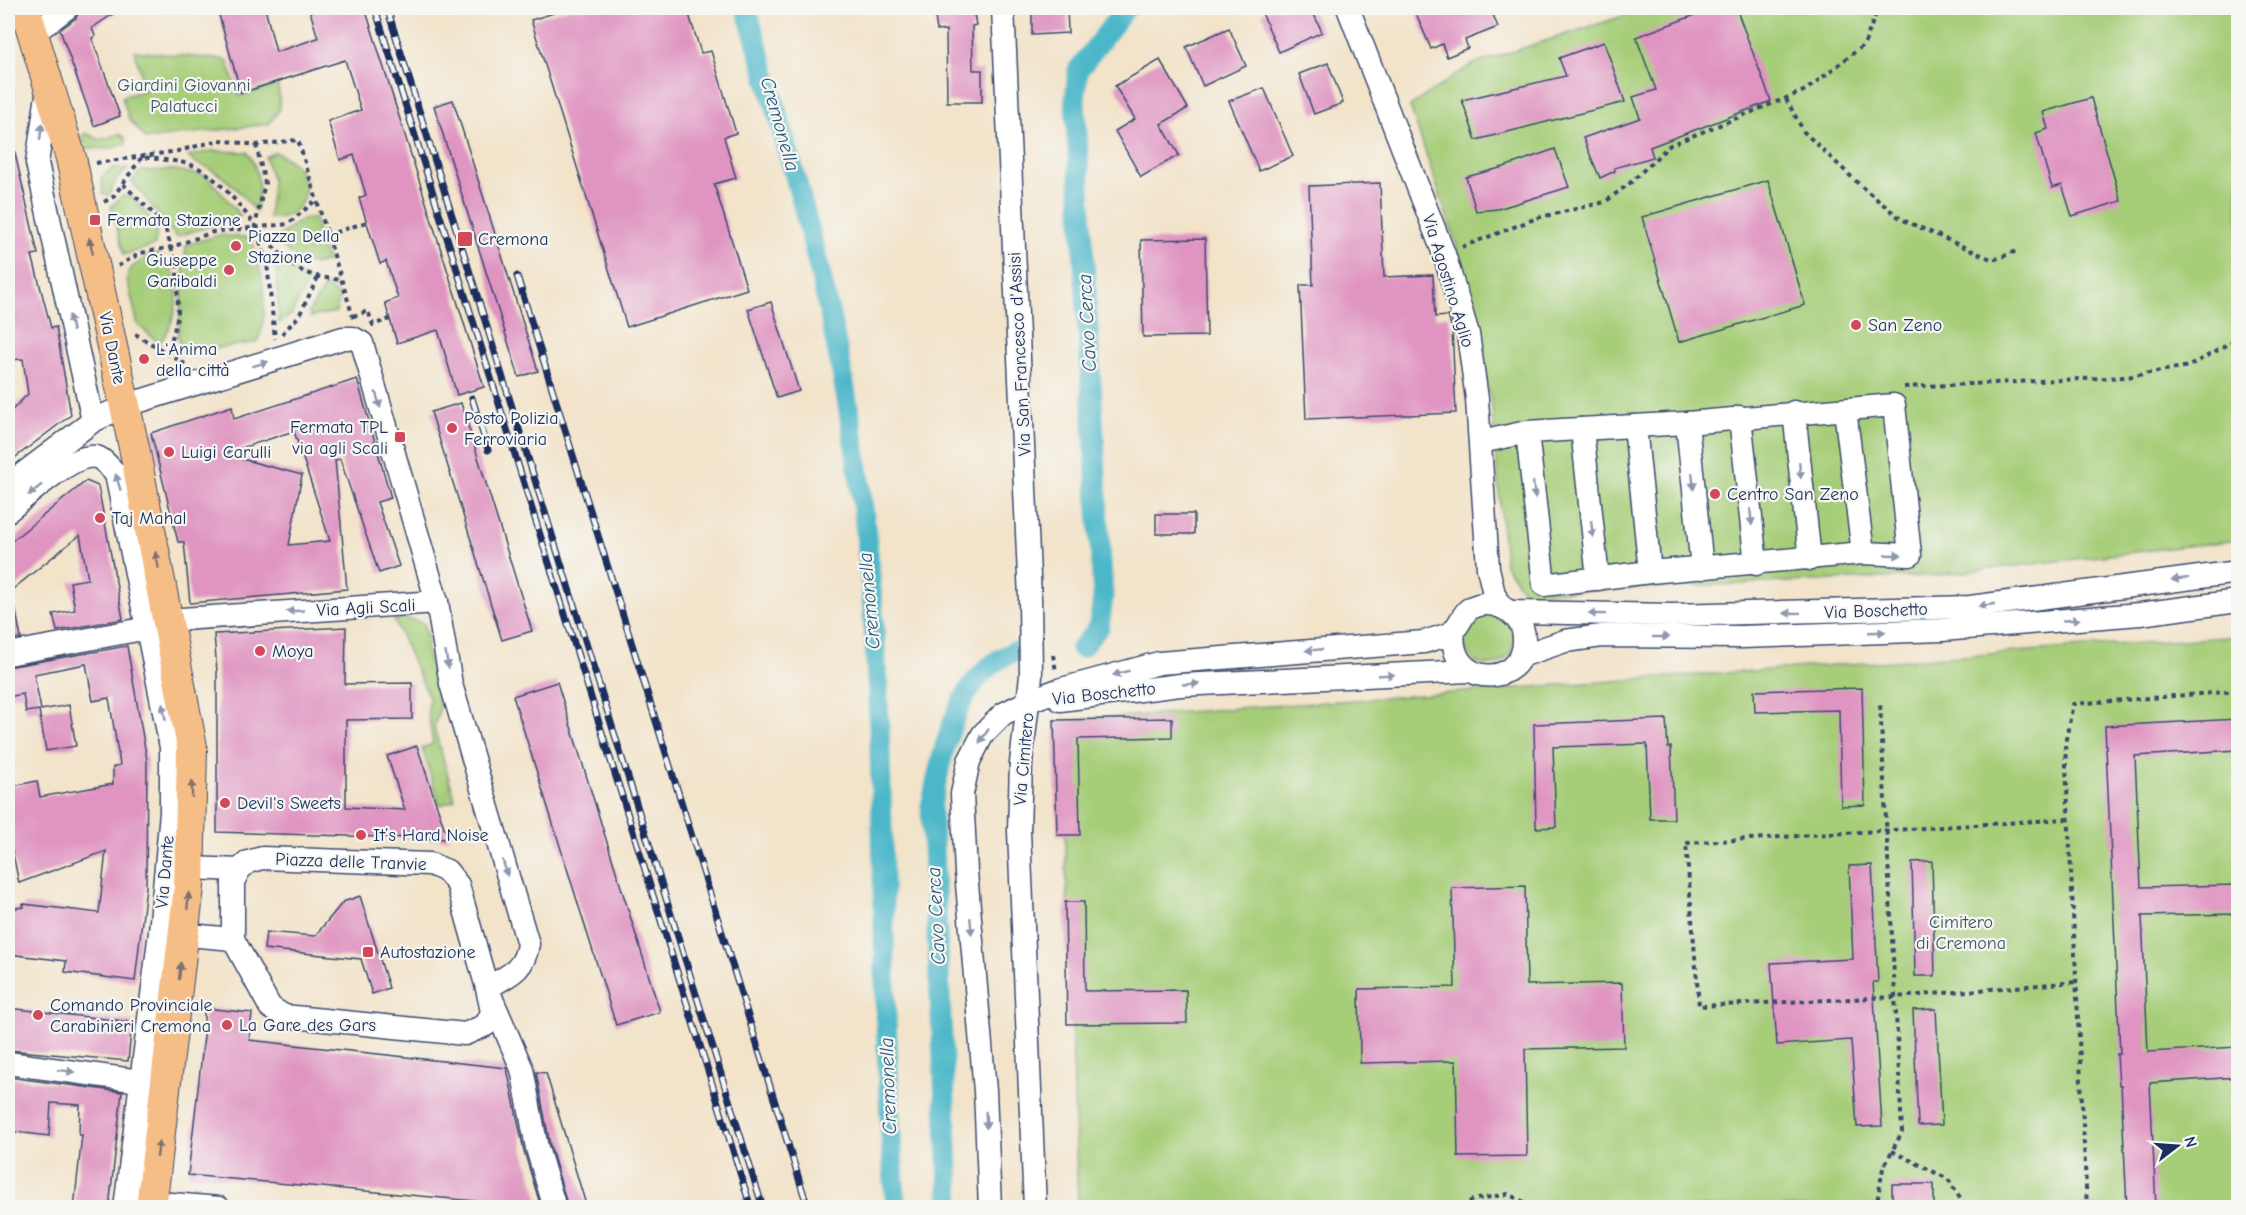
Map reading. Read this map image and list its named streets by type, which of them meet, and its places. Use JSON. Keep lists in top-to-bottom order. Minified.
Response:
{"streets":{"main road":["Via Dante"],"street":["Via Agostino Aglio","Via San Francesco d'Assisi","Via Agli Scali","Via Boschetto","Via Cimitero","Piazza delle Tranvie"]},"crossings":[["Via Agostino Aglio","Via Boschetto"],["Via Dante","Via Agli Scali"],["Via San Francesco d'Assisi","Via Boschetto"],["Via San Francesco d'Assisi","Via Cimitero"],["Via Boschetto","Via Cimitero"]],"one_way":["Via Dante"],"water":["Cremonella","Cavo Cerca"],"parks":["Giardini Giovanni Palatucci","Cimitero di Cremona"],"places":{"transit":["Fermata Stazione","Cremona","Fermata TPL via agli Scali","Autostazione"],"other":["Piazza Della Stazione","Giuseppe Garibaldi","San Zeno","L'Anima della città","Posto Polizia Ferroviaria","Luigi Carulli","Centro San Zeno","Taj Mahal","Moya","Devil's Sweets","It’s Hard Noise","Comando Provinciale Carabinieri Cremona","La Gare des Gars"]},"north":"right"}
